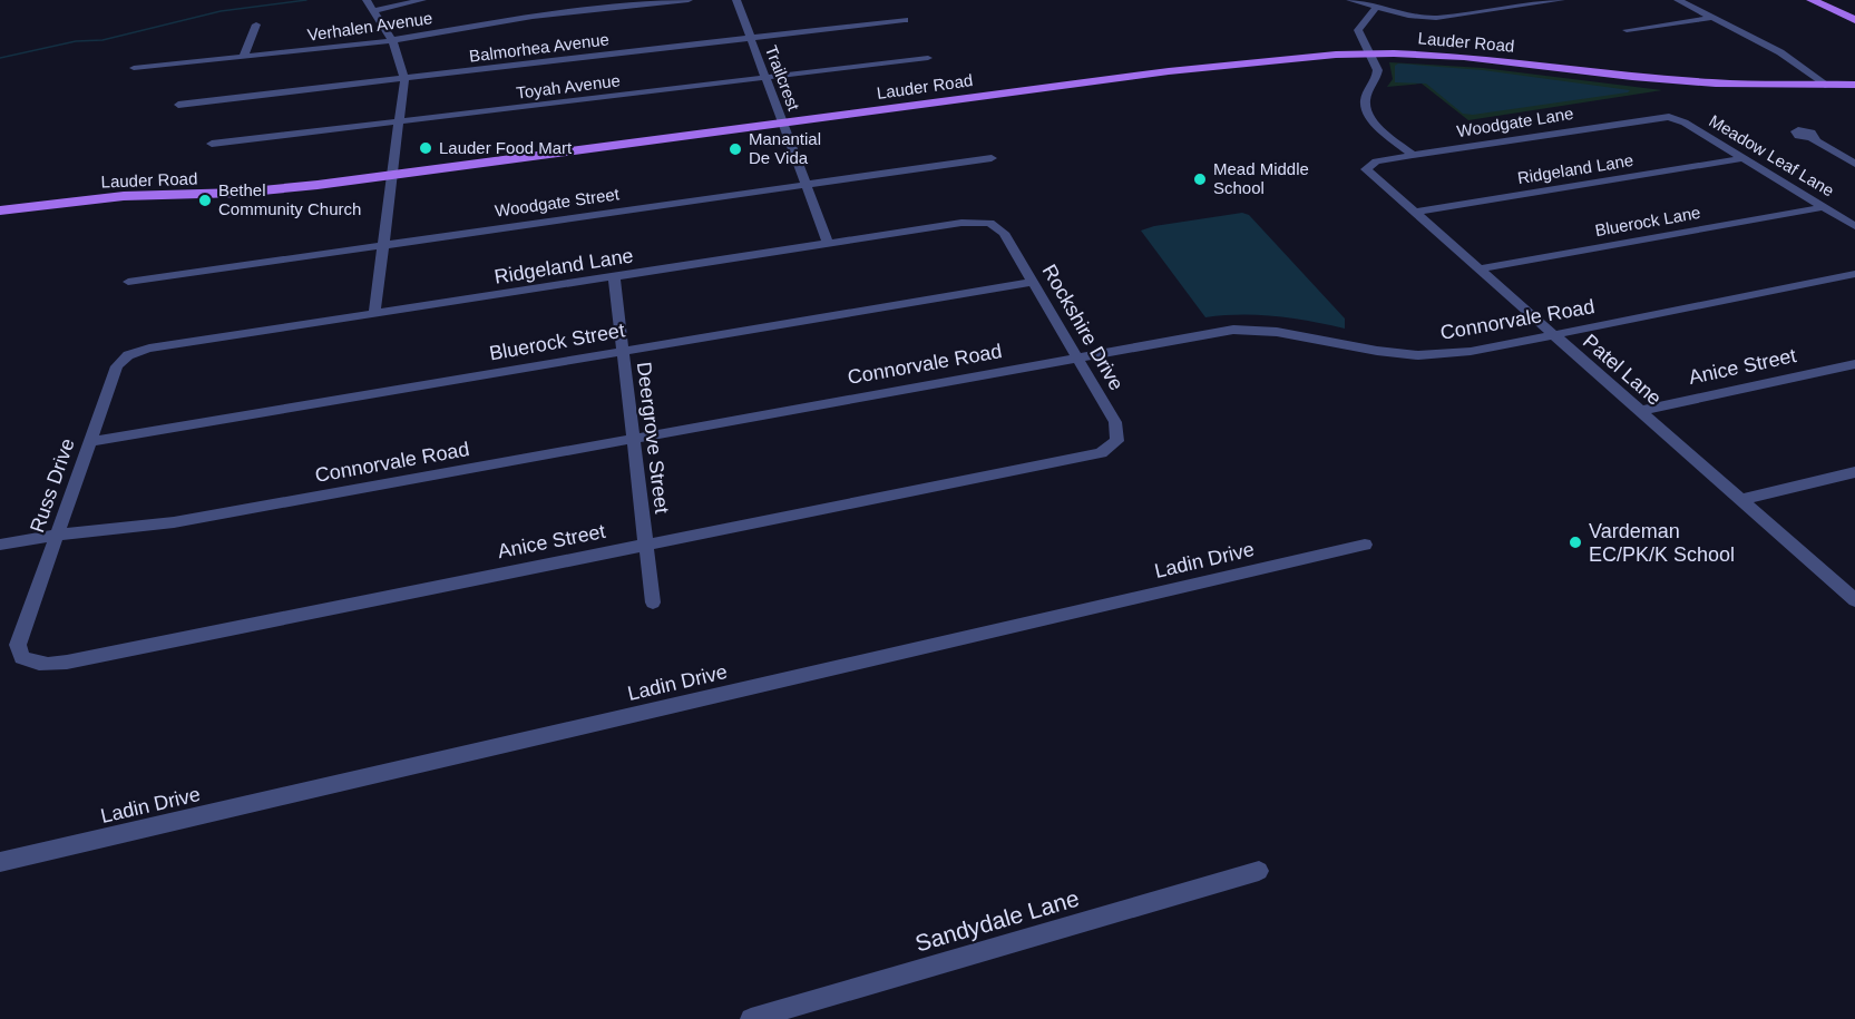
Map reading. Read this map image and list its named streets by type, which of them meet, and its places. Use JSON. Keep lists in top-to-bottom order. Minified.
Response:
{"streets":{"main road":["Lauder Road"],"street":["Verhalen Avenue","Balmorhea Avenue","Trailcrest","Toyah Avenue","Woodgate Lane","Meadow Leaf Lane","Ridgeland Lane","Woodgate Street","Bluerock Lane","Connorvale Road","Rockshire Drive","Bluerock Street","Anice Street","Patel Lane","Deergrove Street","Russ Drive","Ladin Drive","Sandydale Lane"]},"crossings":[["Lauder Road","Trailcrest"],["Balmorhea Avenue","Trailcrest"],["Trailcrest","Toyah Avenue"],["Trailcrest","Ridgeland Lane"],["Trailcrest","Woodgate Street"],["Woodgate Lane","Meadow Leaf Lane"],["Woodgate Lane","Patel Lane"],["Meadow Leaf Lane","Ridgeland Lane"],["Meadow Leaf Lane","Bluerock Lane"],["Ridgeland Lane","Rockshire Drive"],["Ridgeland Lane","Patel Lane"],["Ridgeland Lane","Deergrove Street"],["Ridgeland Lane","Russ Drive"],["Bluerock Lane","Patel Lane"],["Connorvale Road","Rockshire Drive"],["Connorvale Road","Patel Lane"],["Connorvale Road","Deergrove Street"],["Connorvale Road","Russ Drive"],["Rockshire Drive","Bluerock Street"],["Rockshire Drive","Anice Street"],["Bluerock Street","Deergrove Street"],["Bluerock Street","Russ Drive"],["Anice Street","Patel Lane"],["Anice Street","Deergrove Street"],["Anice Street","Russ Drive"]],"places":["Lauder Food Mart","Manantial De Vida","Mead Middle School","Bethel Community Church","Vardeman EC/PK/K School"]}
